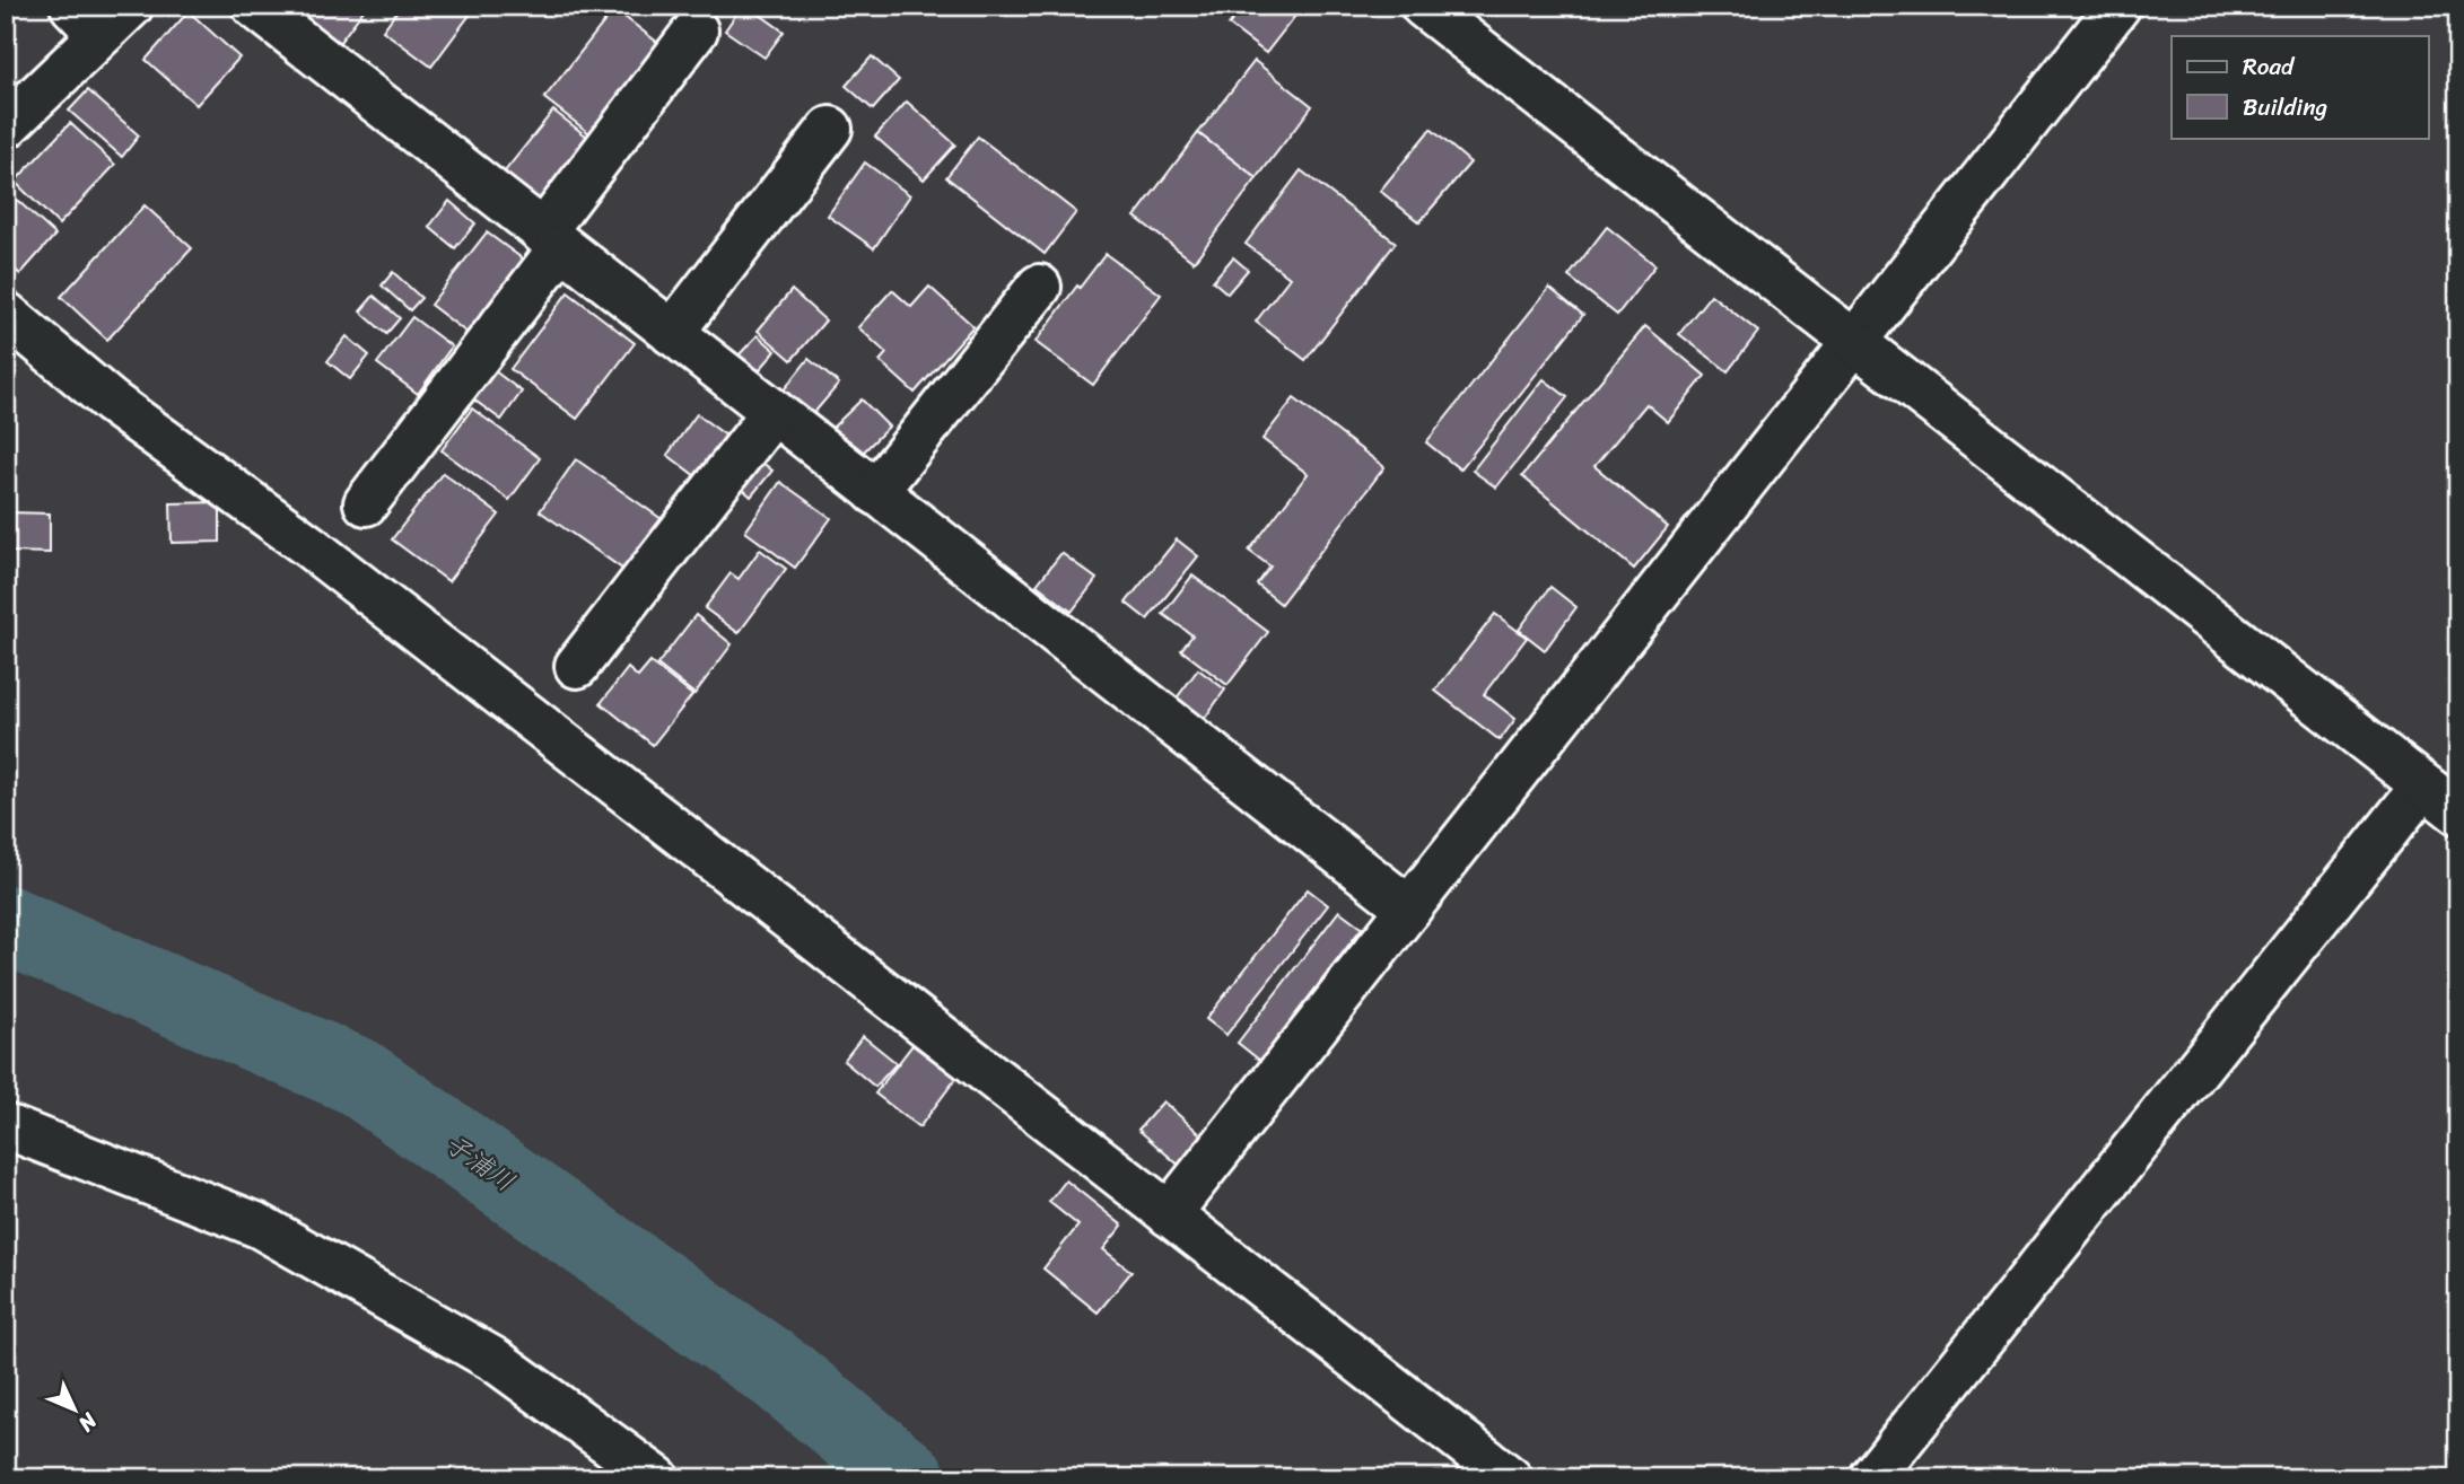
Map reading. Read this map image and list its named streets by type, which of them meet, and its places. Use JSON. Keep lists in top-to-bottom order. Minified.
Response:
{"water":["子浦川"],"legend":["Road","Building"],"north":"bottom right"}
